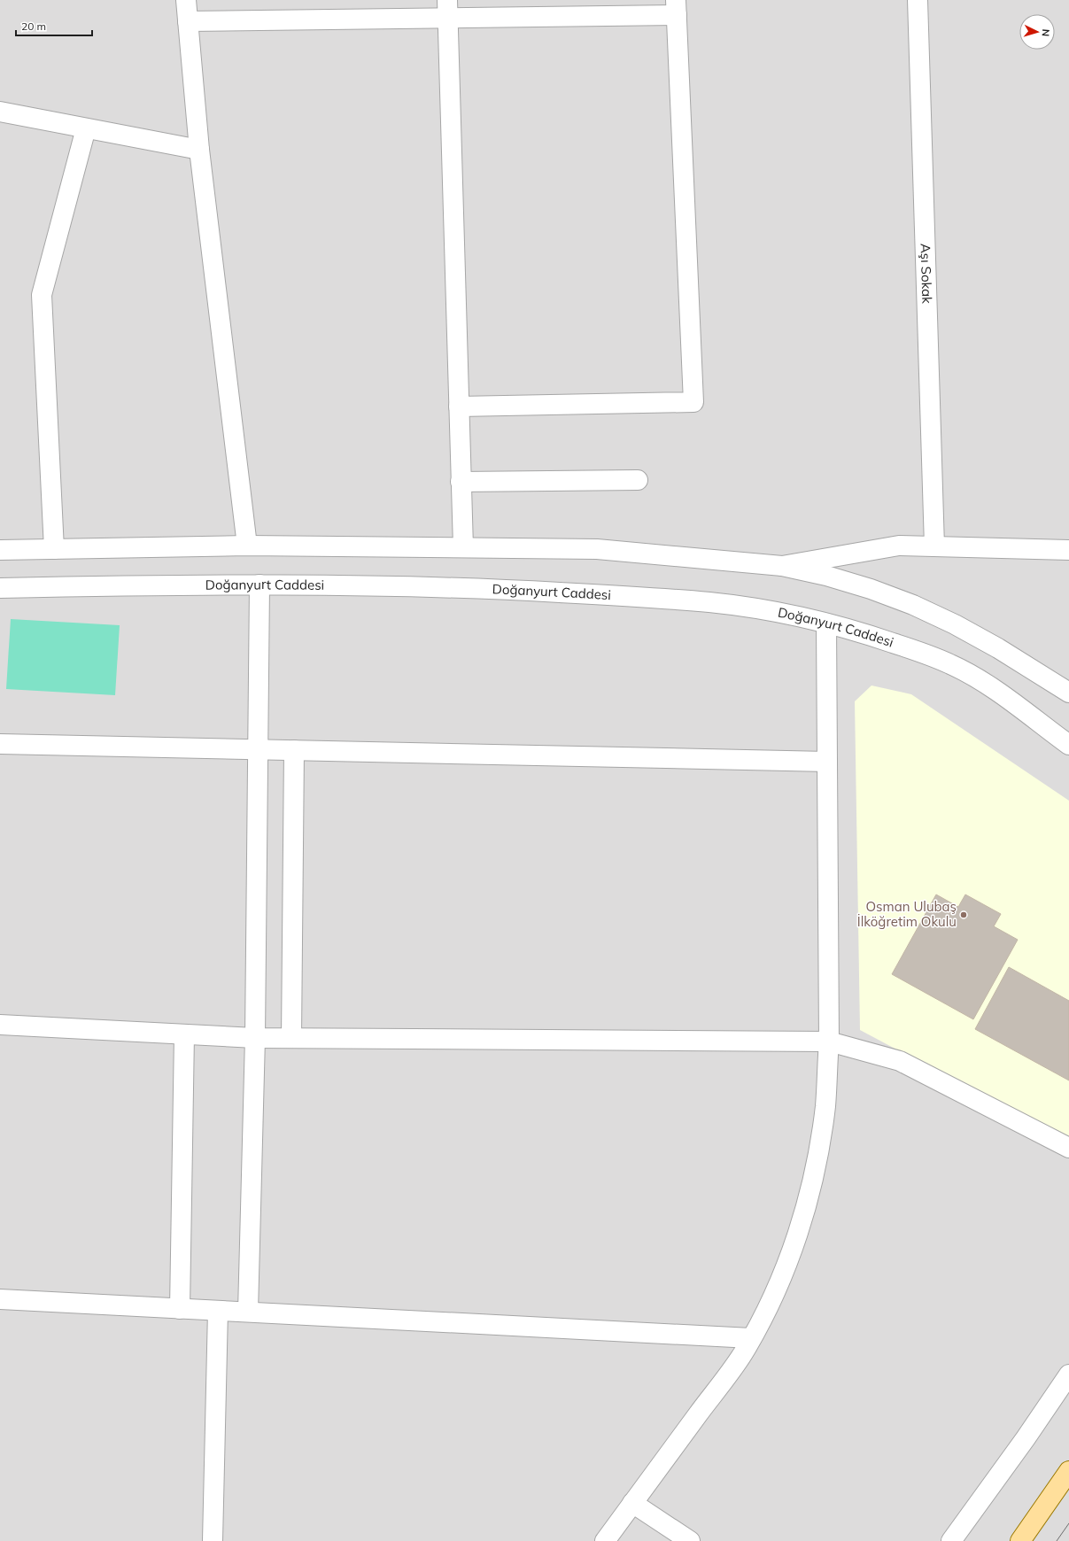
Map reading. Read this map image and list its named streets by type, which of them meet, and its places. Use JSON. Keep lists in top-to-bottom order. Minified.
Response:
{"streets":{"street":["Aşı Sokak","Doğanyurt Caddesi"]},"places":["Osman Ulubaş İlköğretim Okulu"],"scale_bar":"20 m","north":"right"}
